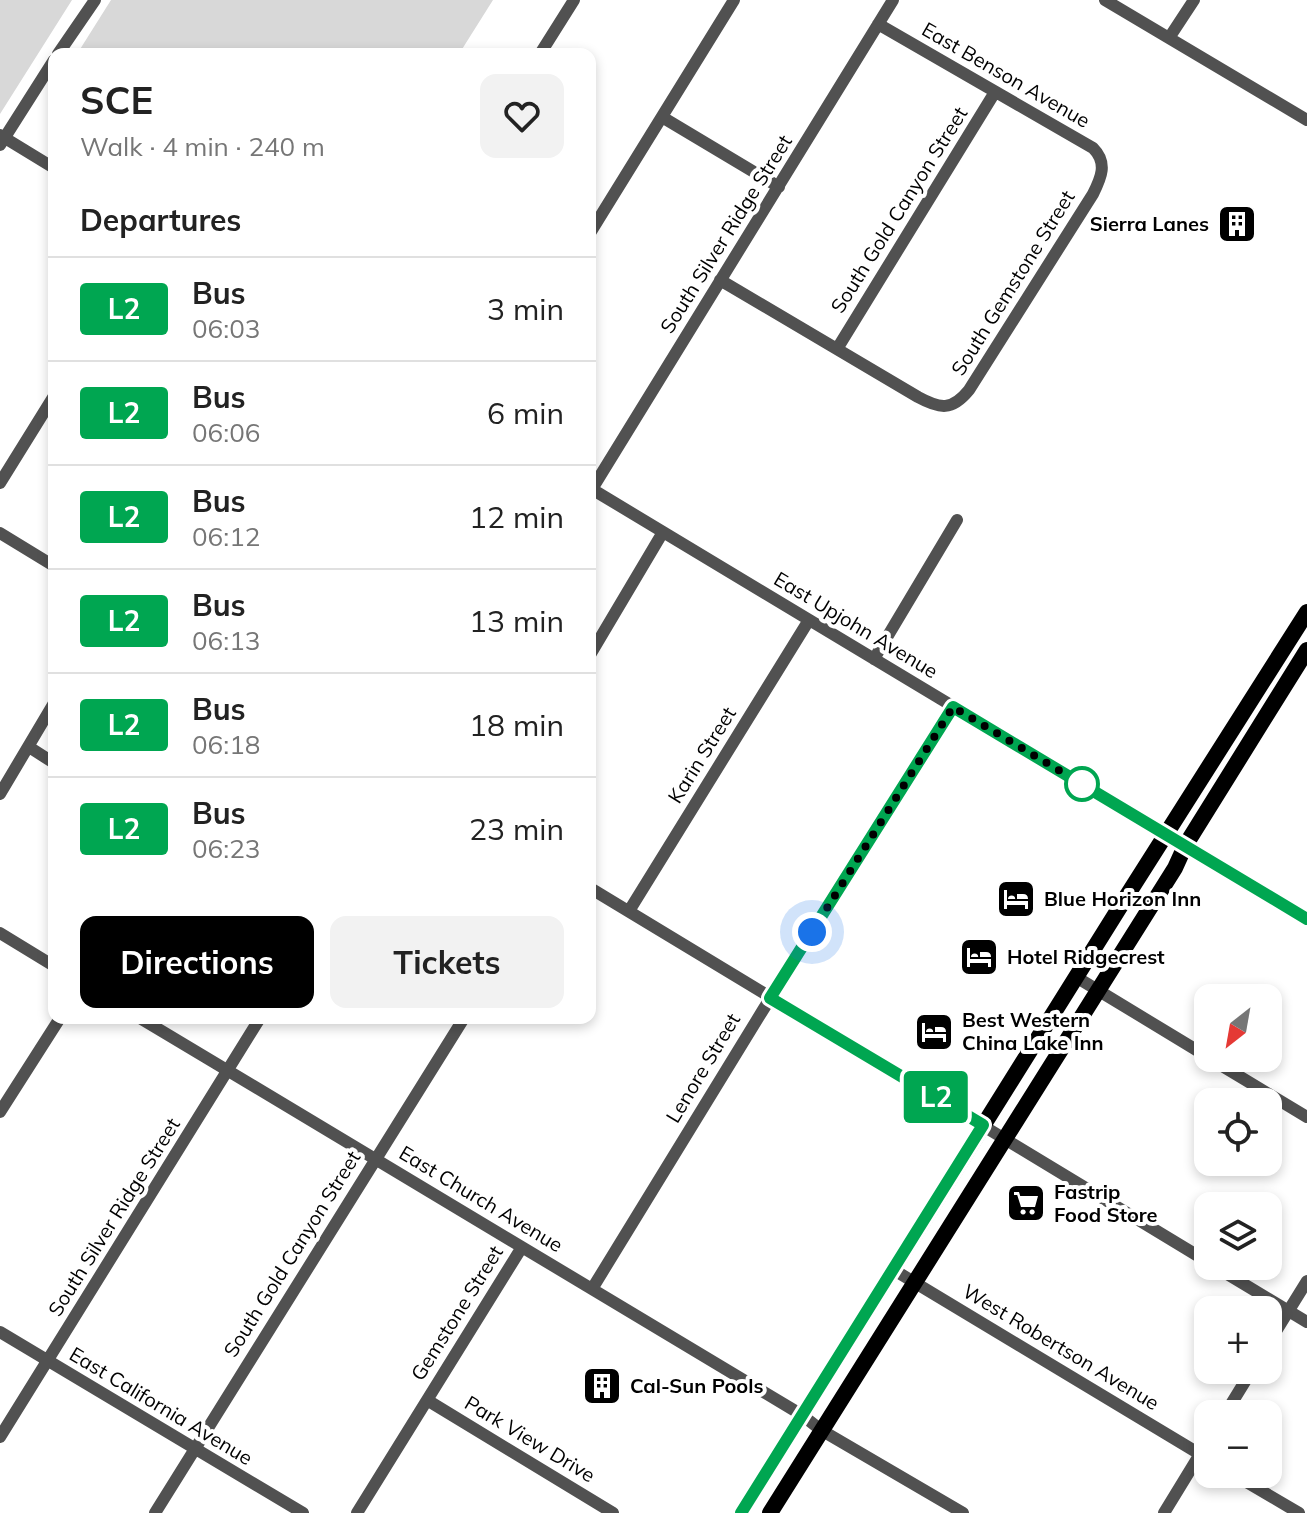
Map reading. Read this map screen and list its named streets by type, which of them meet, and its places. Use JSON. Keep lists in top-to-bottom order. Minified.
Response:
{"streets":{"street":["East Benson Avenue","South Gold Canyon Street","South Silver Ridge Street","South Gemstone Street","East Upjohn Avenue","Karin Street","Lenore Street","East Church Avenue","Gemstone Street","West Robertson Avenue","East California Avenue","Park View Drive"]},"crossings":[["East Benson Avenue","South Gold Canyon Street"],["East Benson Avenue","South Silver Ridge Street"],["East Benson Avenue","South Gemstone Street"],["South Gold Canyon Street","South Gemstone Street"],["South Gold Canyon Street","East Church Avenue"],["South Gold Canyon Street","East California Avenue"],["South Silver Ridge Street","East Church Avenue"],["South Silver Ridge Street","East California Avenue"],["East Upjohn Avenue","Karin Street"],["East Upjohn Avenue","Lenore Street"],["Lenore Street","East Church Avenue"],["East Church Avenue","Gemstone Street"],["Gemstone Street","Park View Drive"]],"places":{"building":["Sierra Lanes","Cal-Sun Pools"],"hotel":["Blue Horizon Inn","Hotel Ridgecrest","Best Western China Lake Inn"],"supermarket":["Fastrip Food Store"]},"lines":["bus line L2"],"north":"bottom left","page":{"on_map":"L2","heading":[["SCE","Walk · 4 min · 240 m"],"Departures"],"list":[{"mark":"L2","name":"Bus","note":"06:03","value":"3 min"},{"mark":"L2","name":"Bus","note":"06:06","value":"6 min"},{"mark":"L2","name":"Bus","note":"06:12","value":"12 min"},{"mark":"L2","name":"Bus","note":"06:13","value":"13 min"},{"mark":"L2","name":"Bus","note":"06:18","value":"18 min"},{"mark":"L2","name":"Bus","note":"06:23","value":"23 min"}],"buttons":["Directions","Tickets"],"map_buttons":["+","−"]}}
